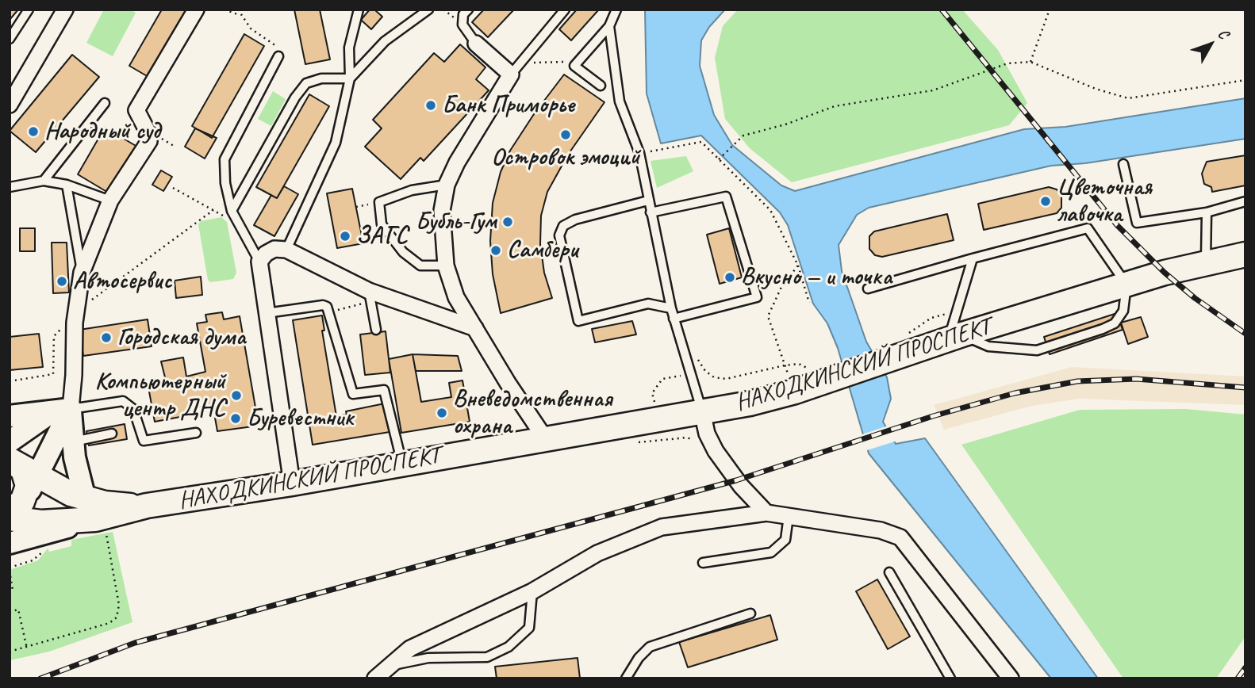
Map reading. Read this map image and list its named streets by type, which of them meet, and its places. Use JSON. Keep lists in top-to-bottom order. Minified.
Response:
{"streets":{"main road":["НАХОДКИНСКИЙ ПРОСПЕКТ"]},"places":["Банк Приморье","Народный суд","Островок эмоций","Цветочная лавочка","Бубль-Гум","ЗАГС","Самбери","Вкусно — и точка","Автосервис","Городская дума","Компьютерный центр ДНС","Вневедомственная охрана","Буревестник"],"north":"top right"}
